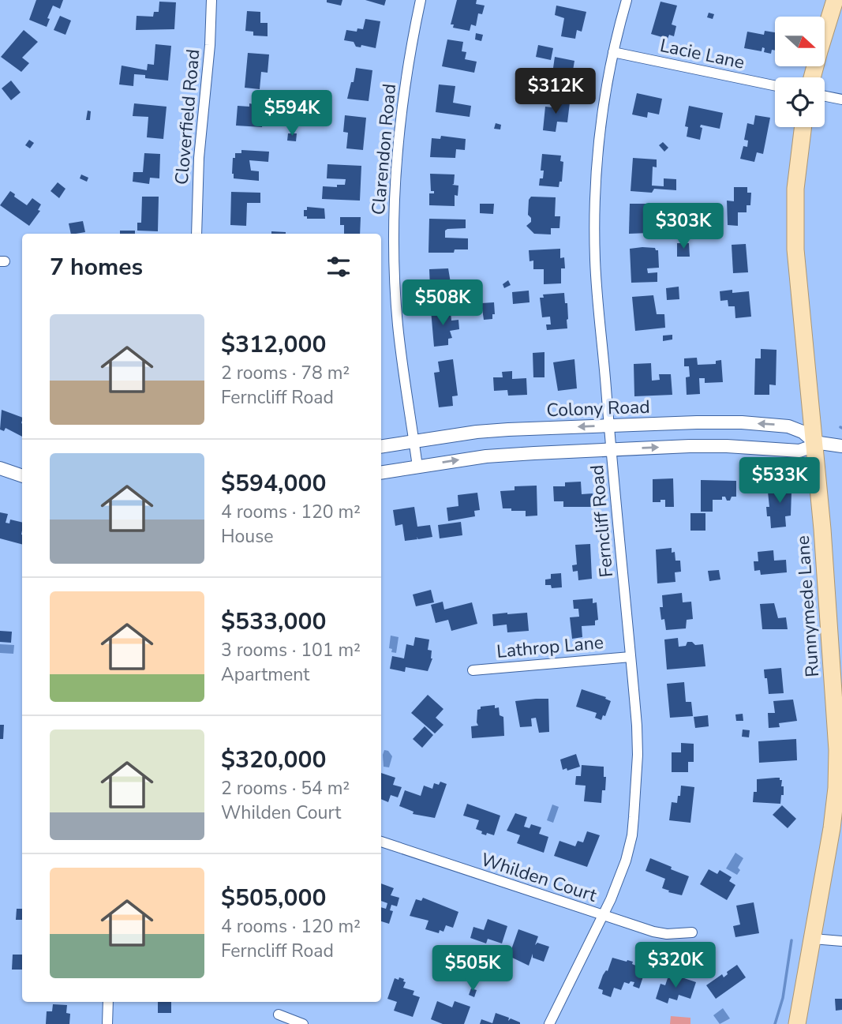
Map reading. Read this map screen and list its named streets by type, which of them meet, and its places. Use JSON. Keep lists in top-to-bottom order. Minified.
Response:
{"streets":{"main road":["Runnymede Lane"],"street":["Lacie Lane","Cloverfield Road","Clarendon Road","Colony Road","Ferncliff Road","Lathrop Lane","Whilden Court"]},"crossings":[["Lacie Lane","Ferncliff Road"],["Clarendon Road","Colony Road"],["Colony Road","Ferncliff Road"],["Colony Road","Runnymede Lane"],["Ferncliff Road","Lathrop Lane"],["Ferncliff Road","Whilden Court"]],"north":"right","page":{"price":["$312K","$594K","$303K","$508K","$533K","$320K","$505K"],"heading":"7 homes","list":[{"name":"$312,000","note":"2 rooms · 78 m² · Ferncliff Road"},{"name":"$594,000","note":"4 rooms · 120 m² · House"},{"name":"$533,000","note":"3 rooms · 101 m² · Apartment"},{"name":"$320,000","note":"2 rooms · 54 m² · Whilden Court"},{"name":"$505,000","note":"4 rooms · 120 m² · Ferncliff Road"}]}}
